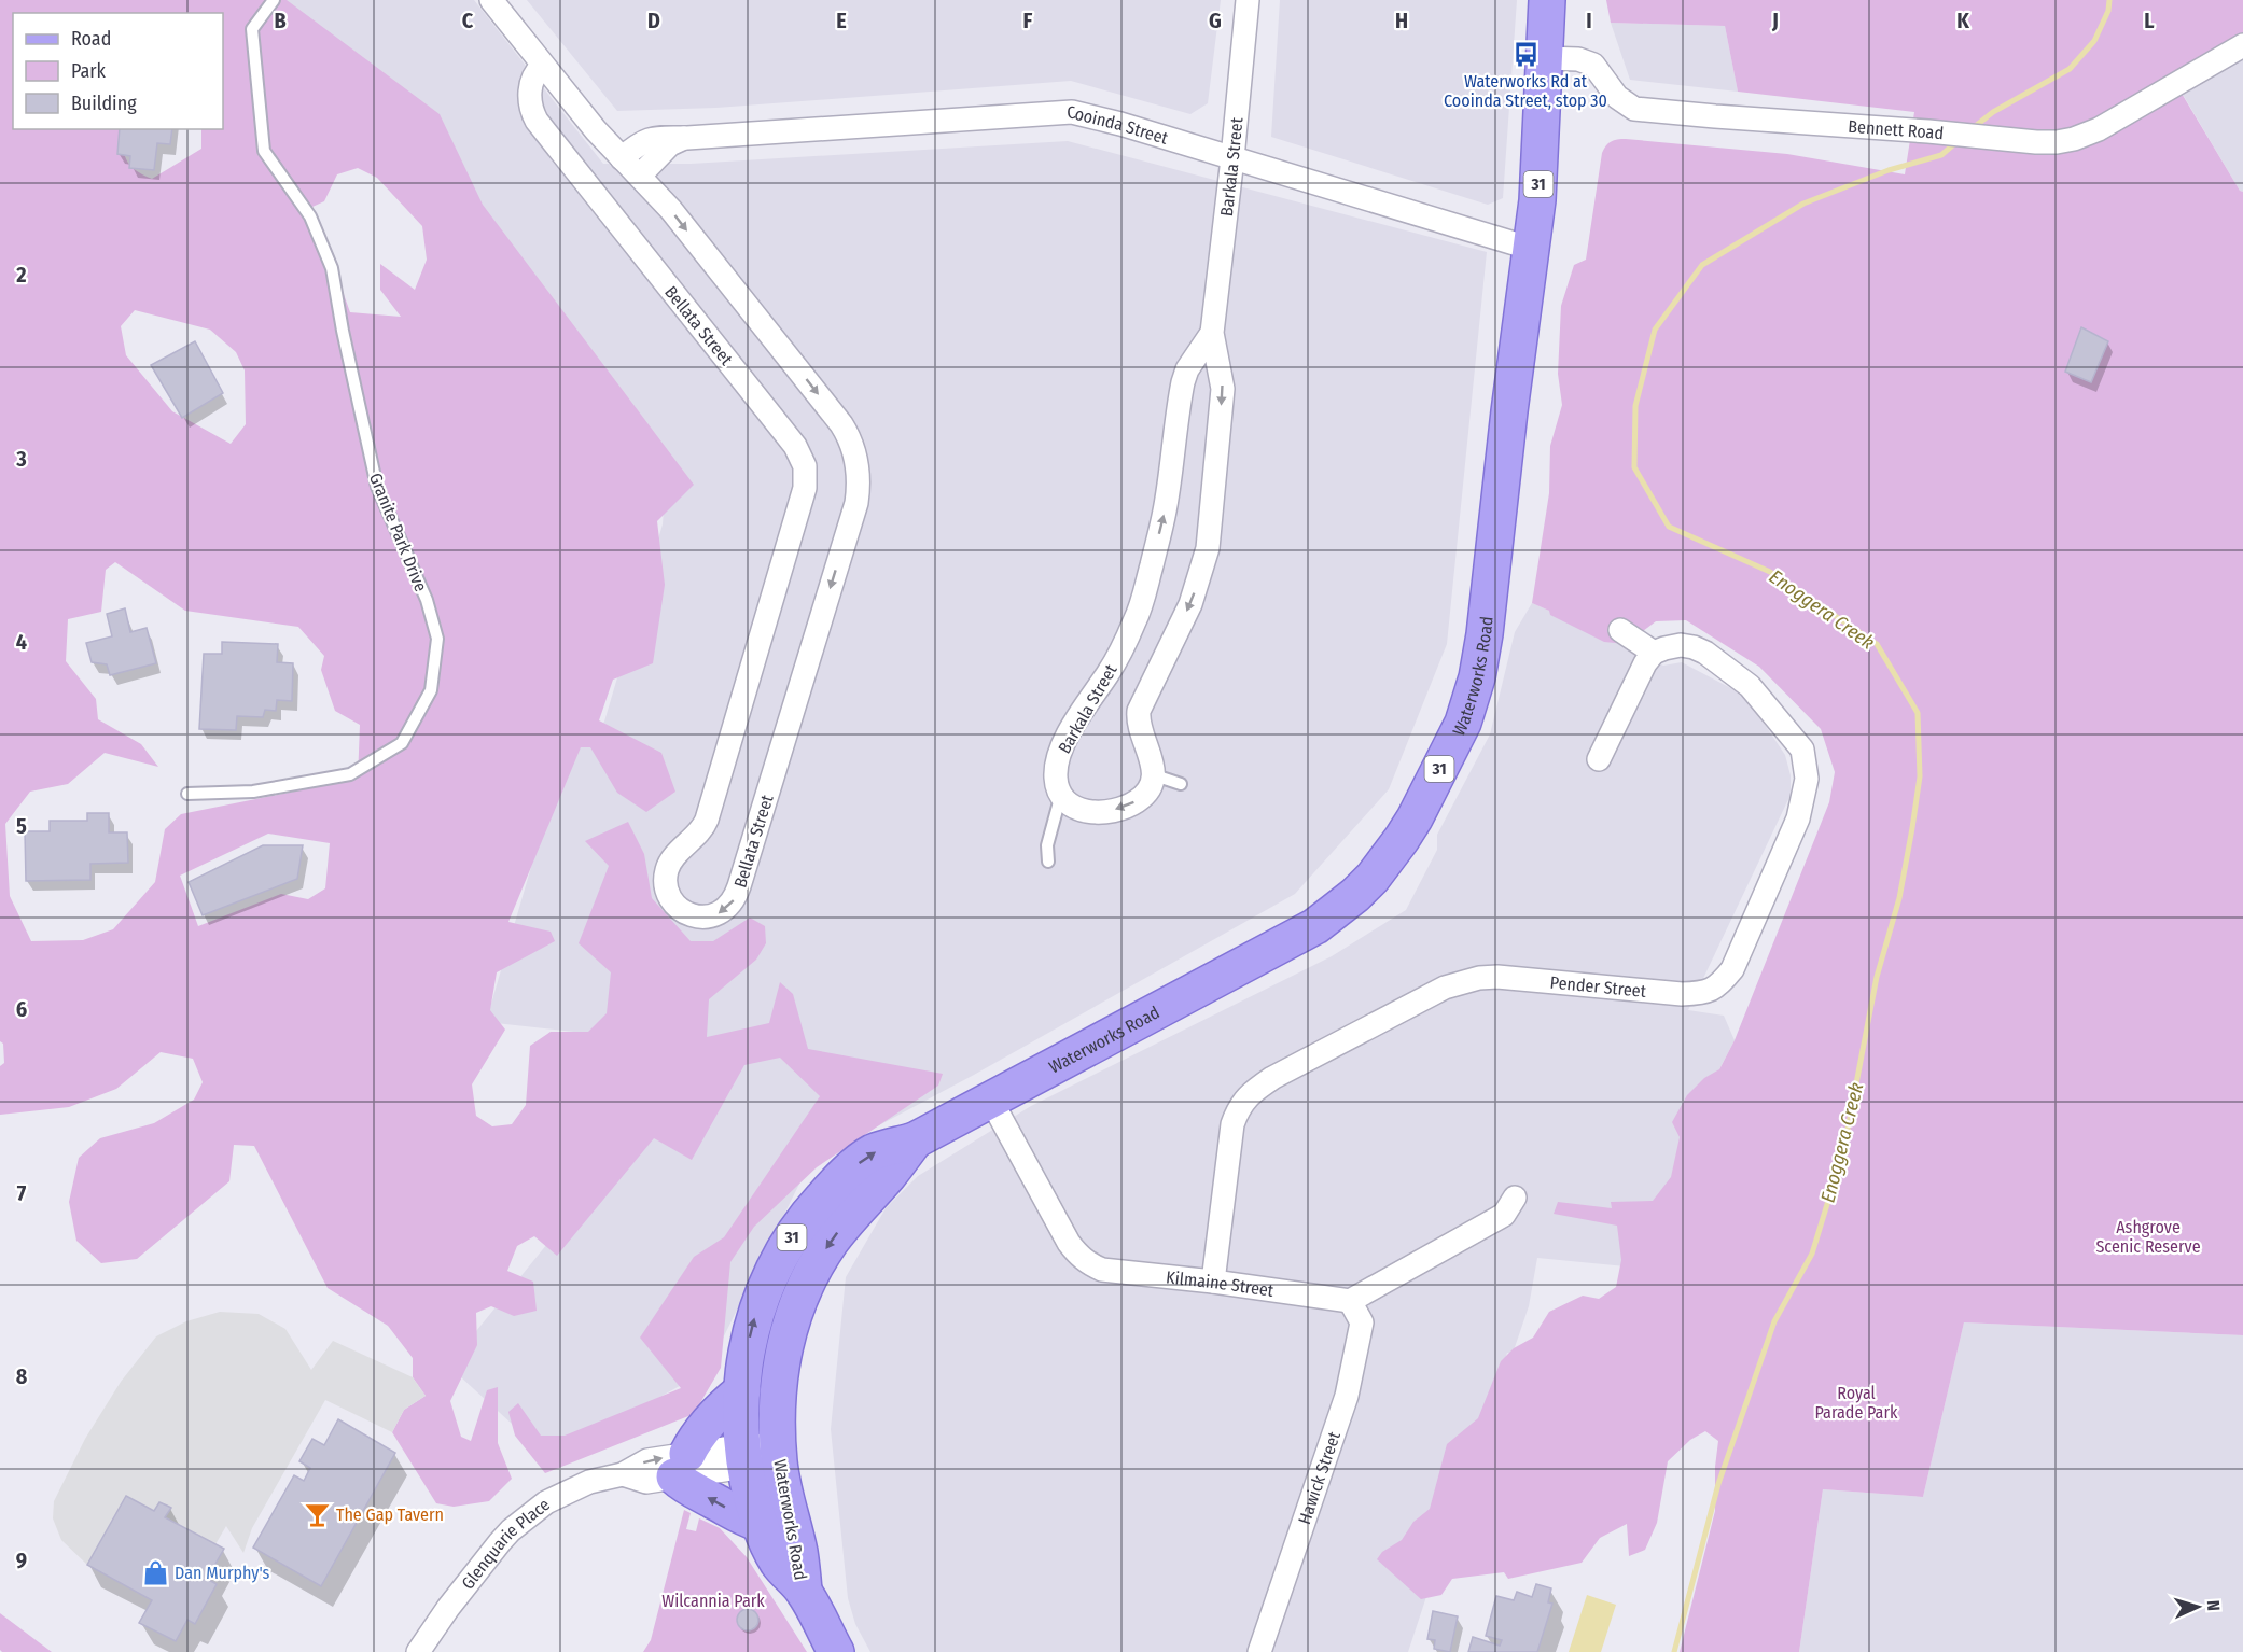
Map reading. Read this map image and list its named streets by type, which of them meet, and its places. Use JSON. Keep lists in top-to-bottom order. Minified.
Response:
{"streets":{"main road":["31","Waterworks Road"],"street":["Cooinda Street","Bennett Road","Barkala Street","Bellata Street","Pender Street","Kilmaine Street","Hawick Street","Glenquarie Place"],"lane":["Granite Park Drive"]},"crossings":[["Cooinda Street","Barkala Street"],["Cooinda Street","Bellata Street"],["Cooinda Street","Waterworks Road"],["Bennett Road","Waterworks Road"],["Waterworks Road","Kilmaine Street"],["Waterworks Road","Glenquarie Place"],["Pender Street","Kilmaine Street"],["Kilmaine Street","Hawick Street"]],"water":["Enoggera Creek"],"parks":["Ashgrove Scenic Reserve","Royal Parade Park","Wilcannia Park"],"places":{"bus stop":["Waterworks Rd at Cooinda Street, stop 30"],"bar":["The Gap Tavern"],"shop":["Dan Murphy's"]},"legend":["Road","Park","Building"],"north":"right","grid":{"columns":["B","C","D","E","F","G","H","I","J","K","L"],"rows":["2","3","4","5","6","7","8","9"]}}
